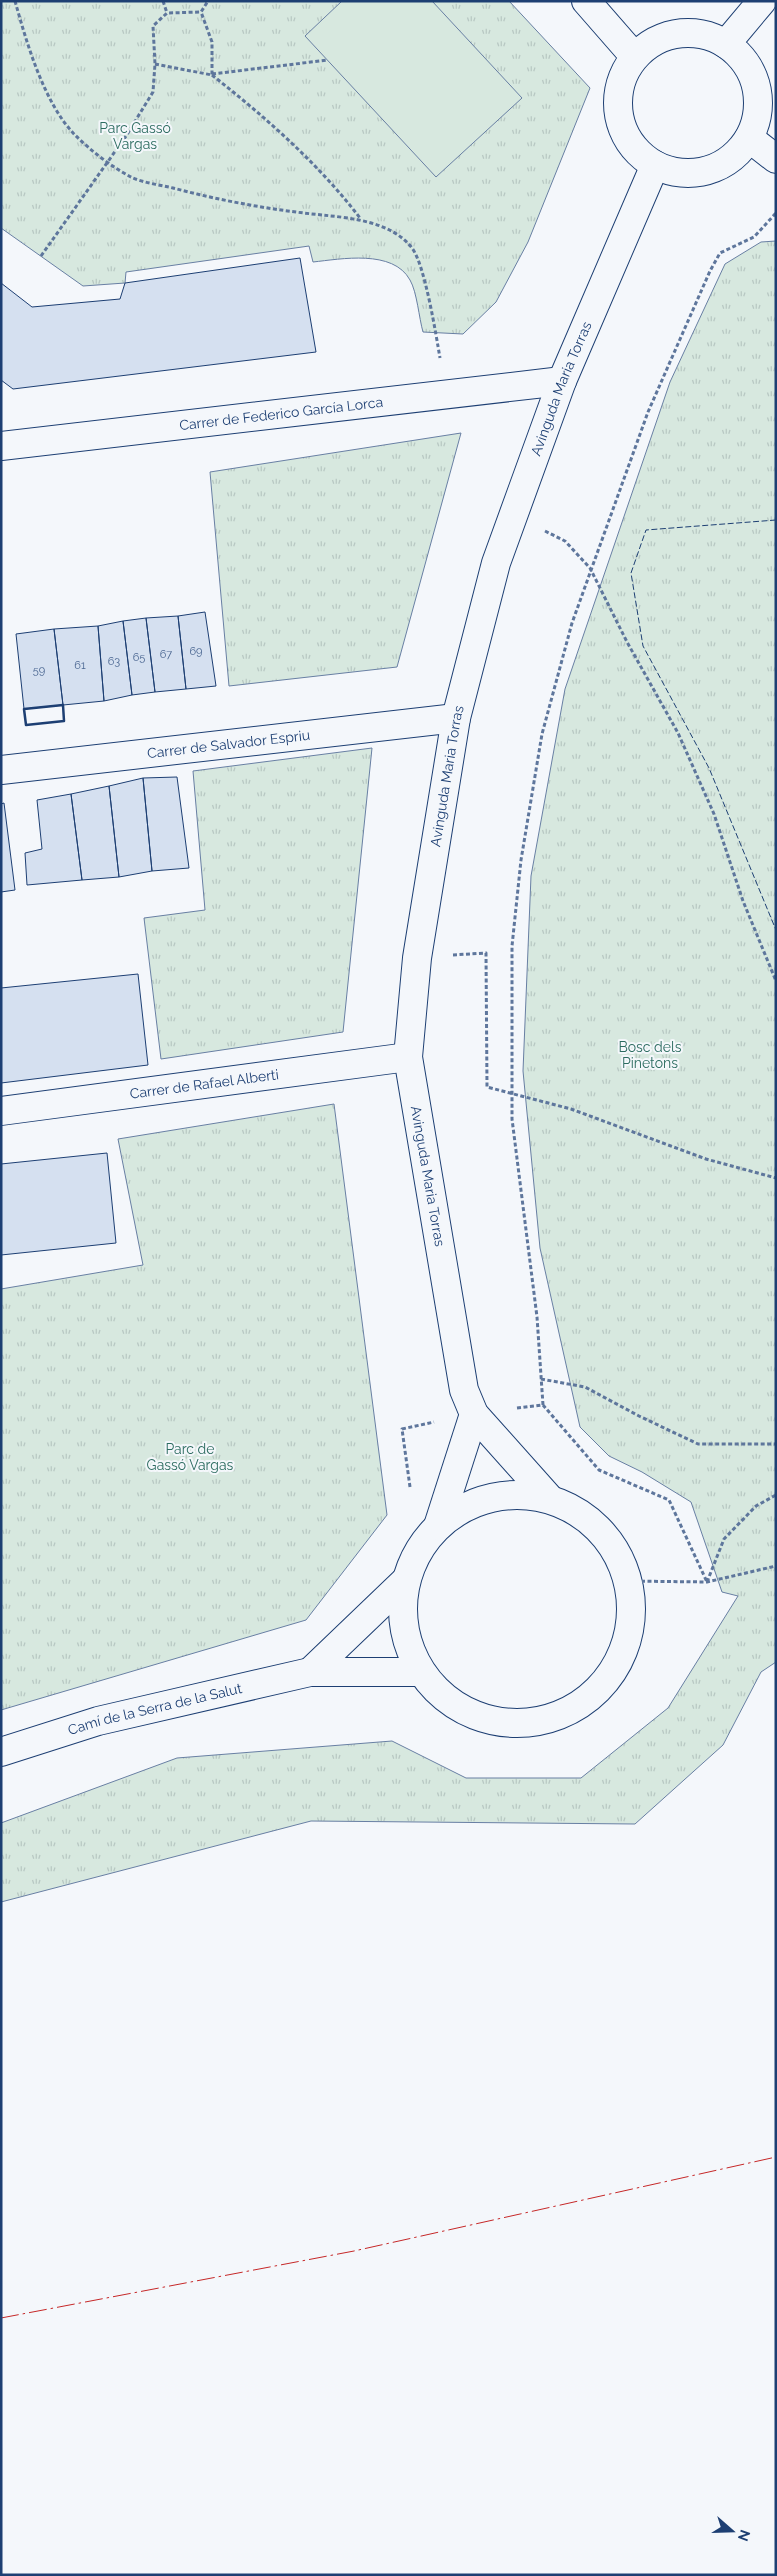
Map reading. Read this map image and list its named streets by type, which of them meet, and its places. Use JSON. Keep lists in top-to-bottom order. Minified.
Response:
{"streets":{"street":["Avinguda Maria Torras","Carrer de Federico García Lorca","Carrer de Salvador Espriu","Carrer de Rafael Alberti","Camí de la Serra de la Salut"]},"crossings":[["Avinguda Maria Torras","Carrer de Federico García Lorca"],["Avinguda Maria Torras","Carrer de Salvador Espriu"],["Avinguda Maria Torras","Carrer de Rafael Alberti"]],"parks":["Parc Gassó Vargas","Bosc dels Pinetons","Parc de Gassó Vargas"],"house_numbers":["69","67","65","63","61","59"],"north":"right"}
